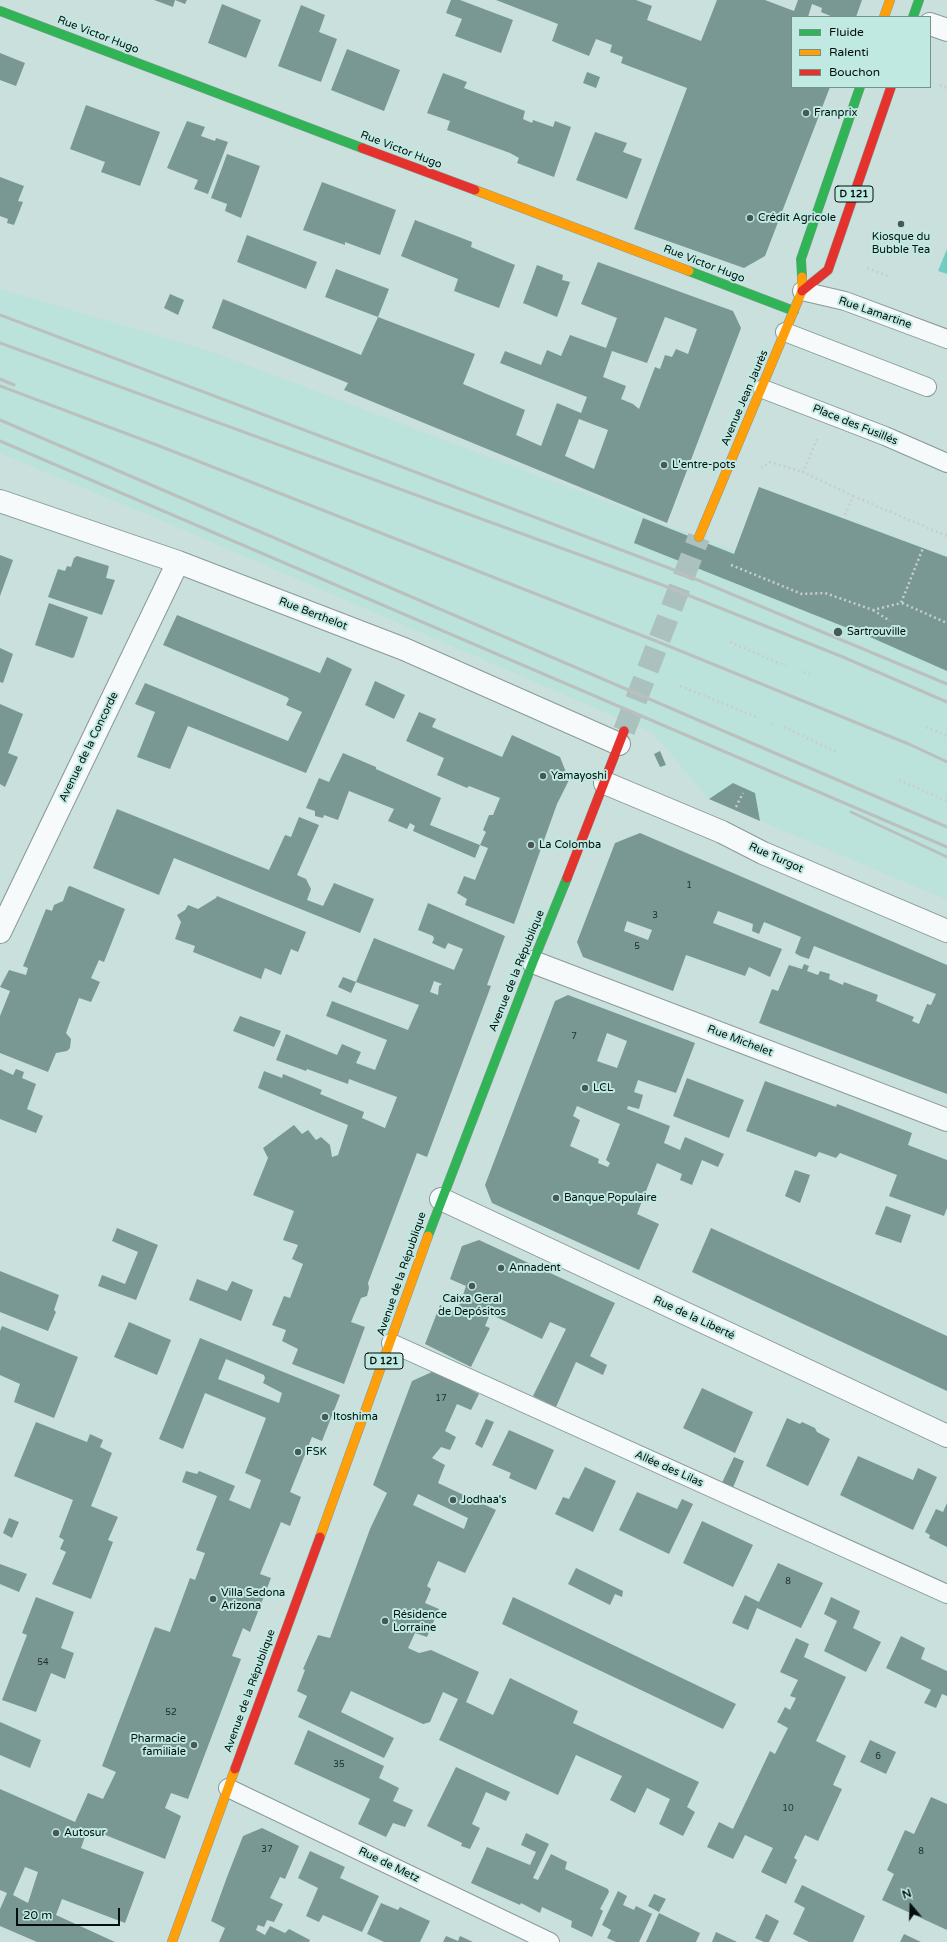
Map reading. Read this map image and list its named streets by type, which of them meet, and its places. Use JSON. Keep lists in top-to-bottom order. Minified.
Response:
{"streets":{"main road":["Rue Victor Hugo","D 121","Avenue Jean Jaurès","Avenue de la République"],"street":["Rue Berthelot","Avenue de la Concorde","Rue Turgot","Rue Michelet","Rue de la Liberté"],"lane":["Rue Lamartine","Place des Fusillés","Allée des Lilas","Rue de Metz"]},"crossings":[["Rue Victor Hugo","Avenue Jean Jaurès"],["Rue Lamartine","Avenue Jean Jaurès"],["Avenue Jean Jaurès","Place des Fusillés"],["Rue Berthelot","Avenue de la Concorde"],["Rue Berthelot","Avenue de la République"],["Rue Turgot","Avenue de la République"],["Avenue de la République","Rue Michelet"],["Avenue de la République","Rue de la Liberté"],["Avenue de la République","Allée des Lilas"],["Avenue de la République","Rue de Metz"]],"places":["Franprix","Crédit Agricole","Kiosque du Bubble Tea","L'entre-pots","Sartrouville","Yamayoshi","La Colomba","LCL","Banque Populaire","Annadent","Caixa Geral de Depósitos","Itoshima","FSK","Jodhaa's","Villa Sedona Arizona","Résidence Lorraine","Pharmacie familiale","Autosur"],"house_numbers":["1","3","5","7","17","8","54","52","6","35","10","37","8"],"legend":["Fluide","Ralenti","Bouchon"],"scale_bar":"20 m","north":"top"}
